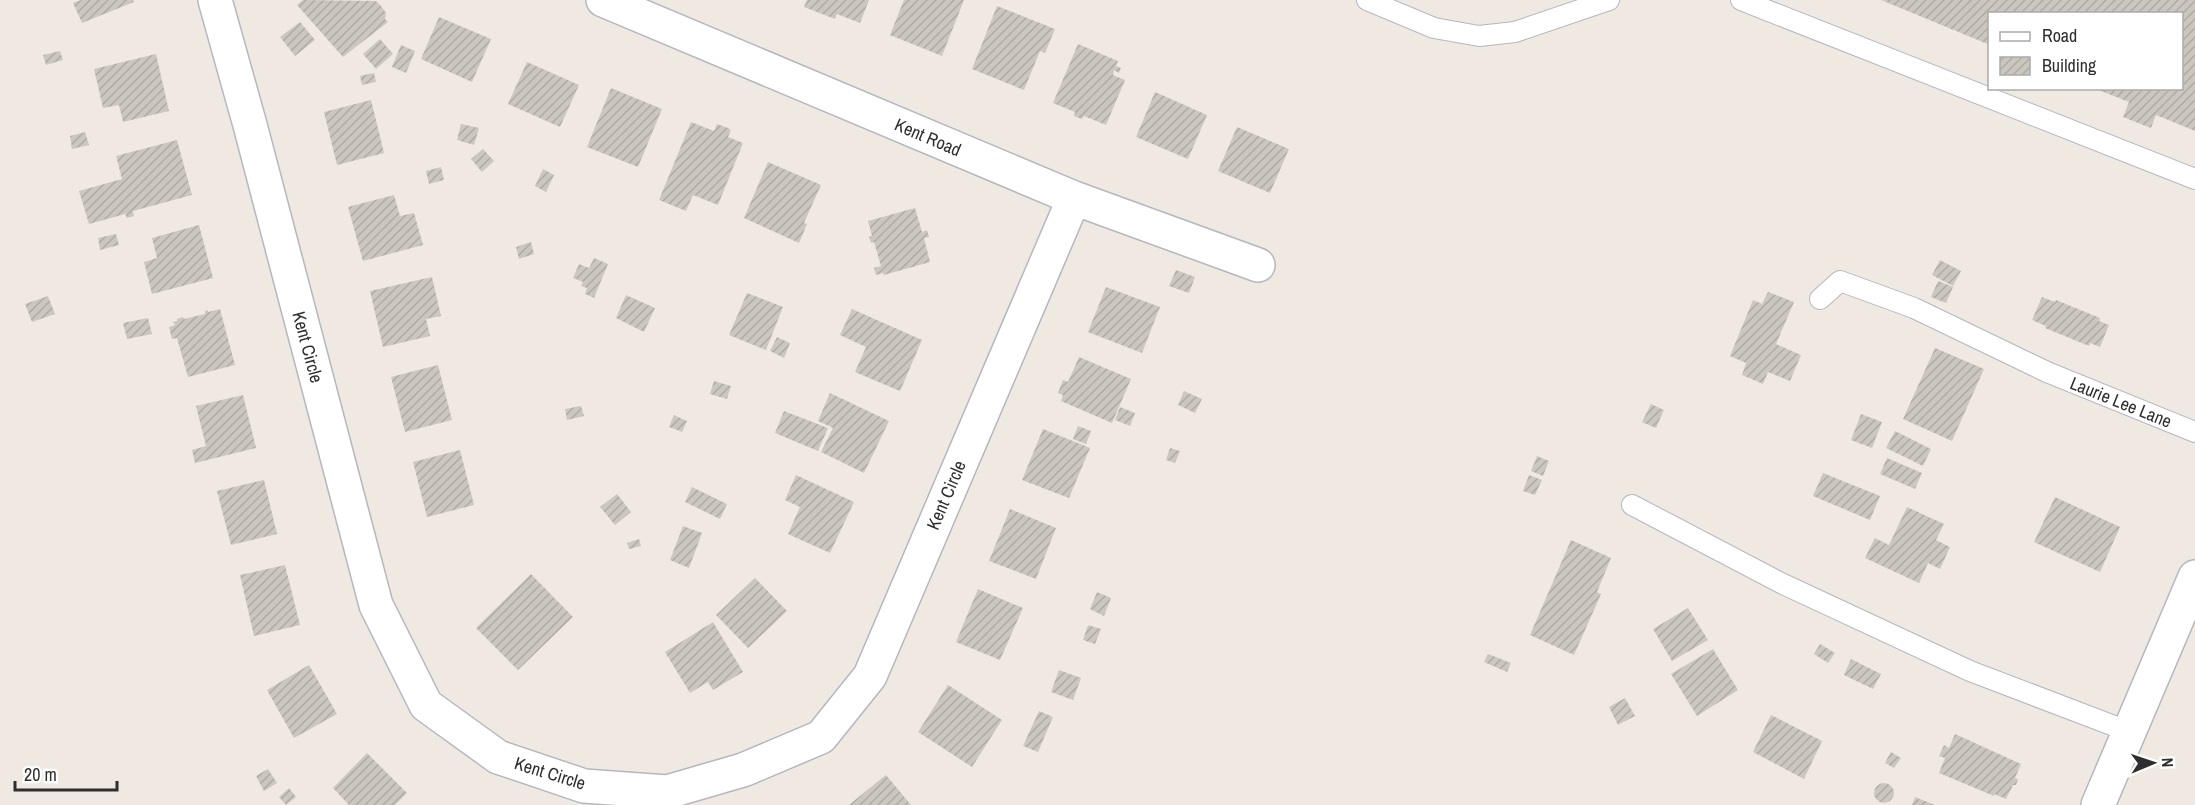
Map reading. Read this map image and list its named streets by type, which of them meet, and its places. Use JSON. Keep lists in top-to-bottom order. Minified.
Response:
{"streets":{"street":["Kent Road","Kent Circle"],"lane":["Laurie Lee Lane"]},"crossings":[["Kent Road","Kent Circle"]],"legend":["Road","Building"],"scale_bar":"20 m","north":"right"}
